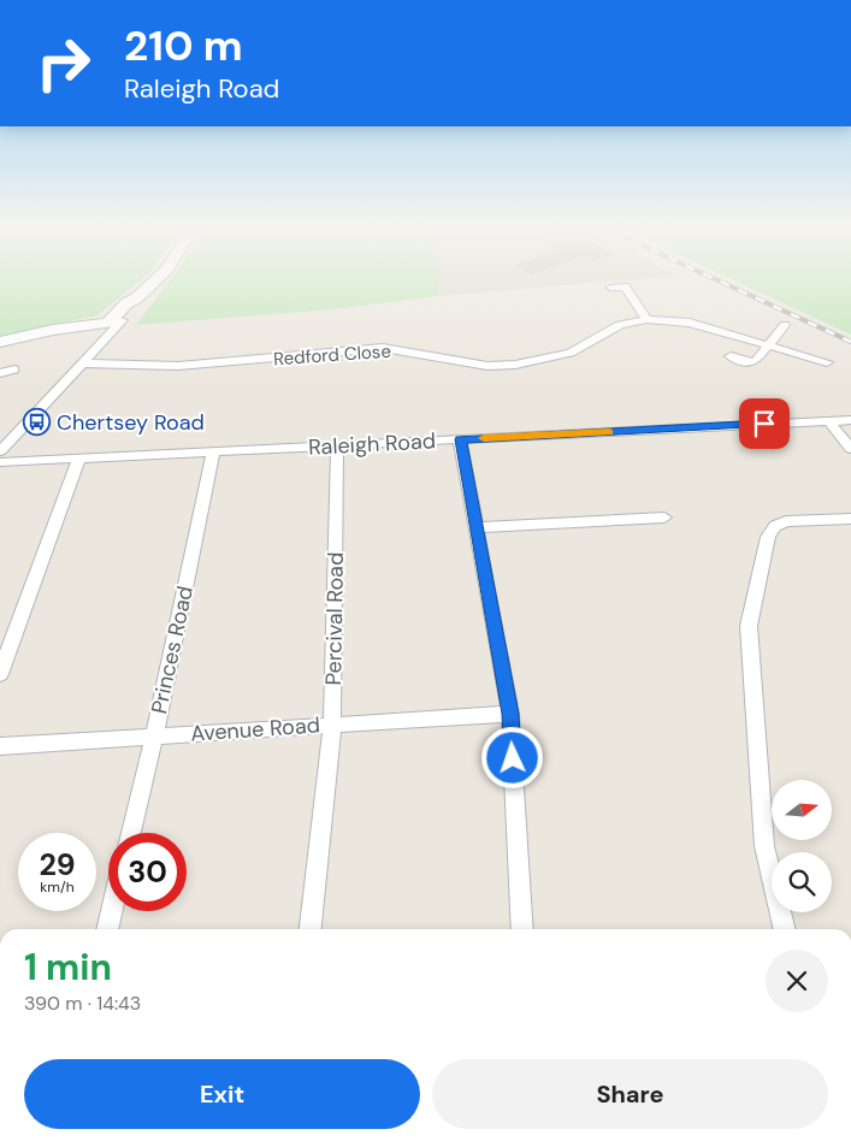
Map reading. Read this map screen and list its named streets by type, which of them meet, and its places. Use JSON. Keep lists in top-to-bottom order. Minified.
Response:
{"streets":{"street":["Redford Close","Raleigh Road","Percival Road","Princes Road","Avenue Road"]},"crossings":[["Raleigh Road","Percival Road"],["Raleigh Road","Princes Road"],["Percival Road","Avenue Road"],["Princes Road","Avenue Road"]],"places":{"bus stop":["Chertsey Road"]},"north":"right","page":{"turn":["210 m","Raleigh Road"],"speed":"29 km/h","limit":"30","heading":["1 min","390 m · 14:43"],"buttons":["Exit","Share"]}}
